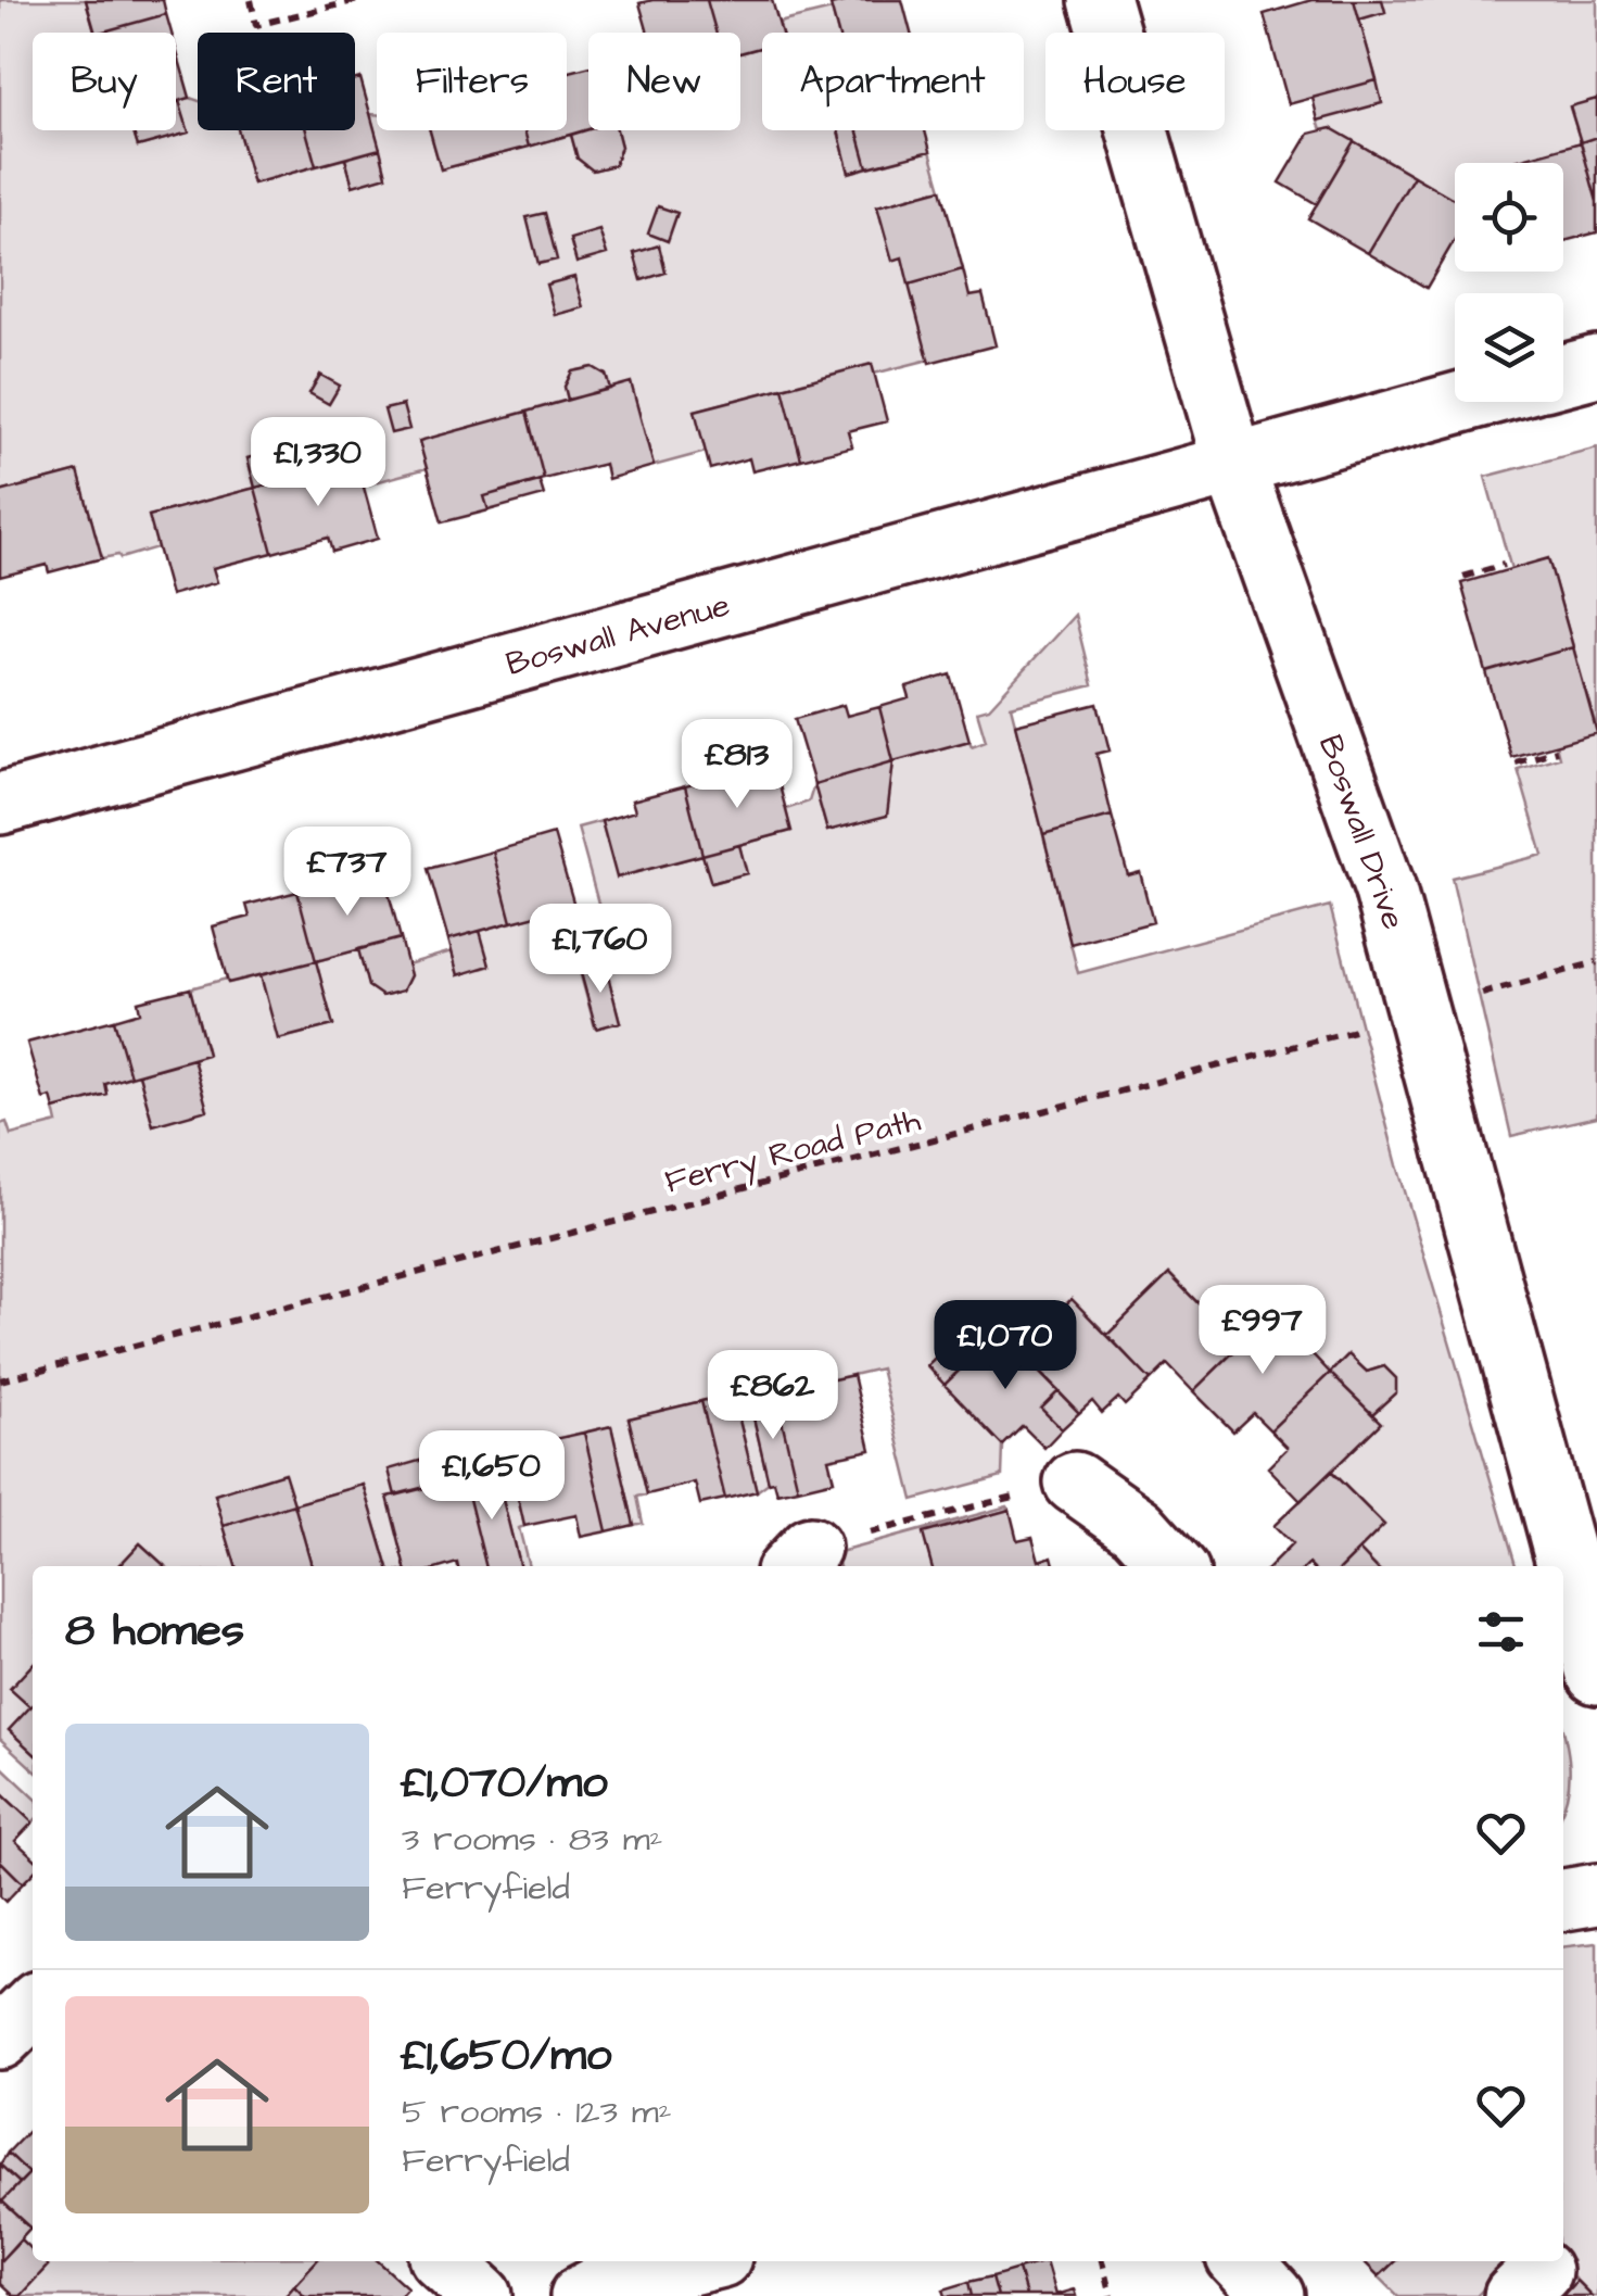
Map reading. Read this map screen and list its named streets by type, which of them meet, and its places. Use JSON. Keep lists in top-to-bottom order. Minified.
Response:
{"streets":{"street":["Boswall Avenue","Boswall Drive"],"path":["Ferry Road Path"]},"crossings":[["Boswall Avenue","Boswall Drive"]],"page":{"chip":["Buy","Rent","Filters","New","Apartment","House"],"price":["£1,330","£813","£737","£1,760","£997","£1,070","£862","£1,650"],"heading":"8 homes","list":[{"name":"£1,070/mo","note":"3 rooms · 83 m² · Ferryfield"},{"name":"£1,650/mo","note":"5 rooms · 123 m² · Ferryfield"}]}}
